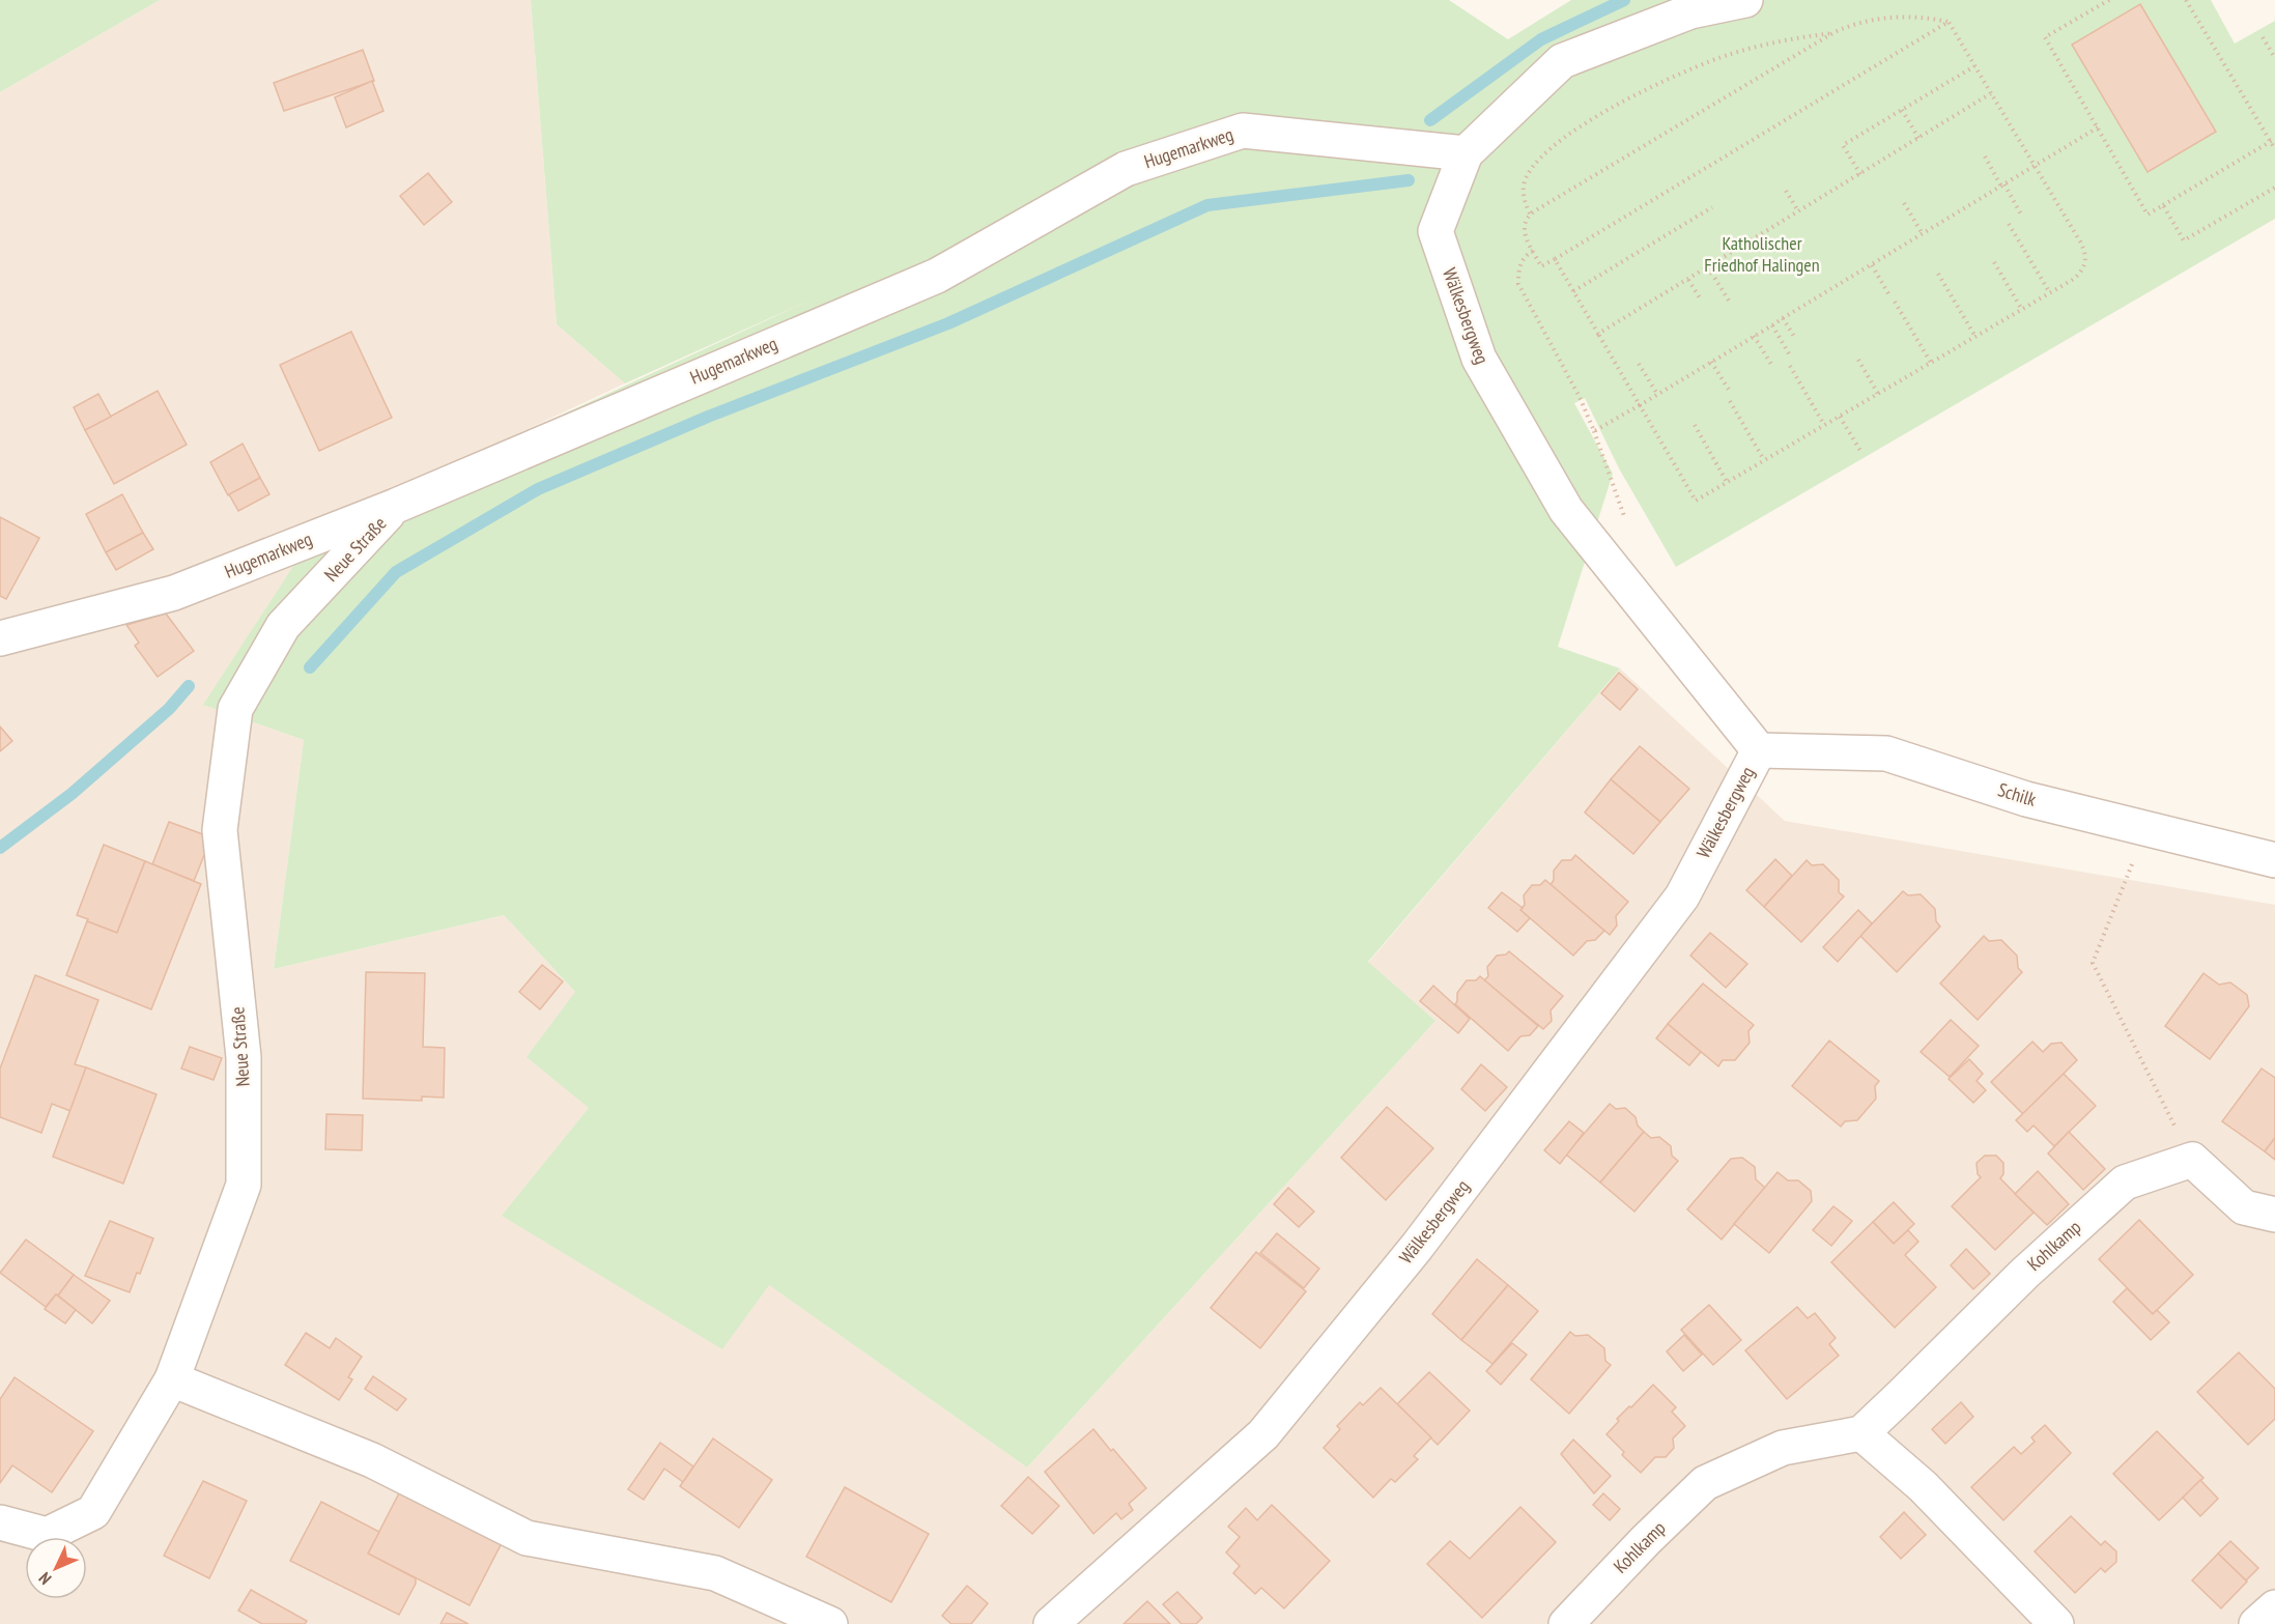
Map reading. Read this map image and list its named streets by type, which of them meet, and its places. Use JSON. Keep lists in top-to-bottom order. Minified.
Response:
{"streets":{"street":["Hugemarkweg","Wälkesbergweg","Neue Straße","Schilk","Kohlkamp"]},"crossings":[["Hugemarkweg","Wälkesbergweg"],["Hugemarkweg","Neue Straße"],["Wälkesbergweg","Schilk"]],"parks":["Katholischer Friedhof Halingen"],"north":"bottom left"}
